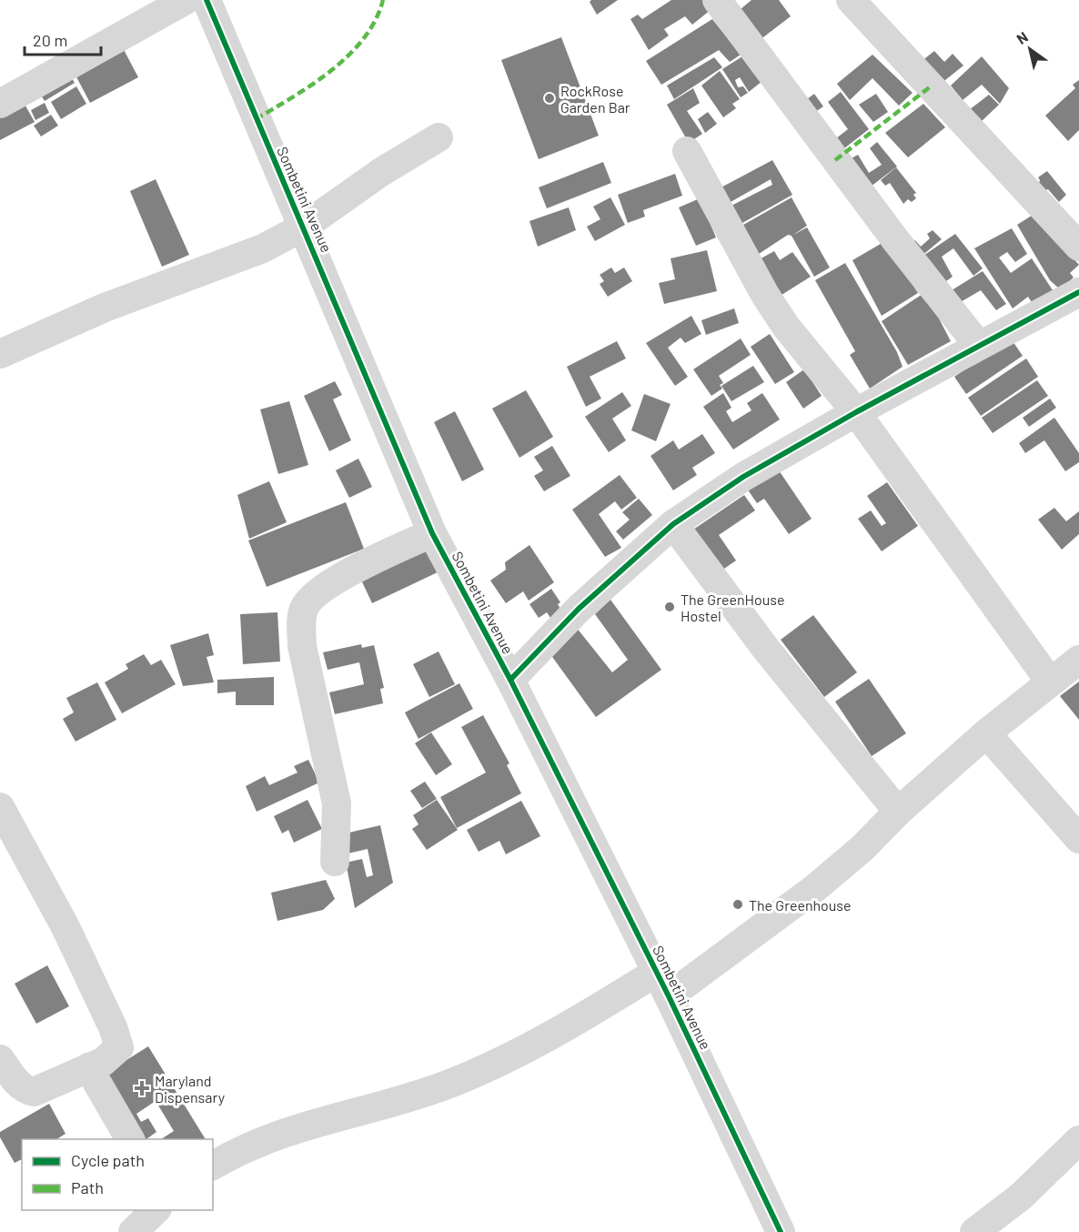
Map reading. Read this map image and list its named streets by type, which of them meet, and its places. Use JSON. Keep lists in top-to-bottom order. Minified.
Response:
{"streets":{"street":["Sombetini Avenue"]},"places":{"other":["RockRose Garden Bar","The GreenHouse Hostel","The Greenhouse"],"health":["Maryland Dispensary"]},"legend":["Cycle path","Path"],"scale_bar":"20 m","north":"top left"}
